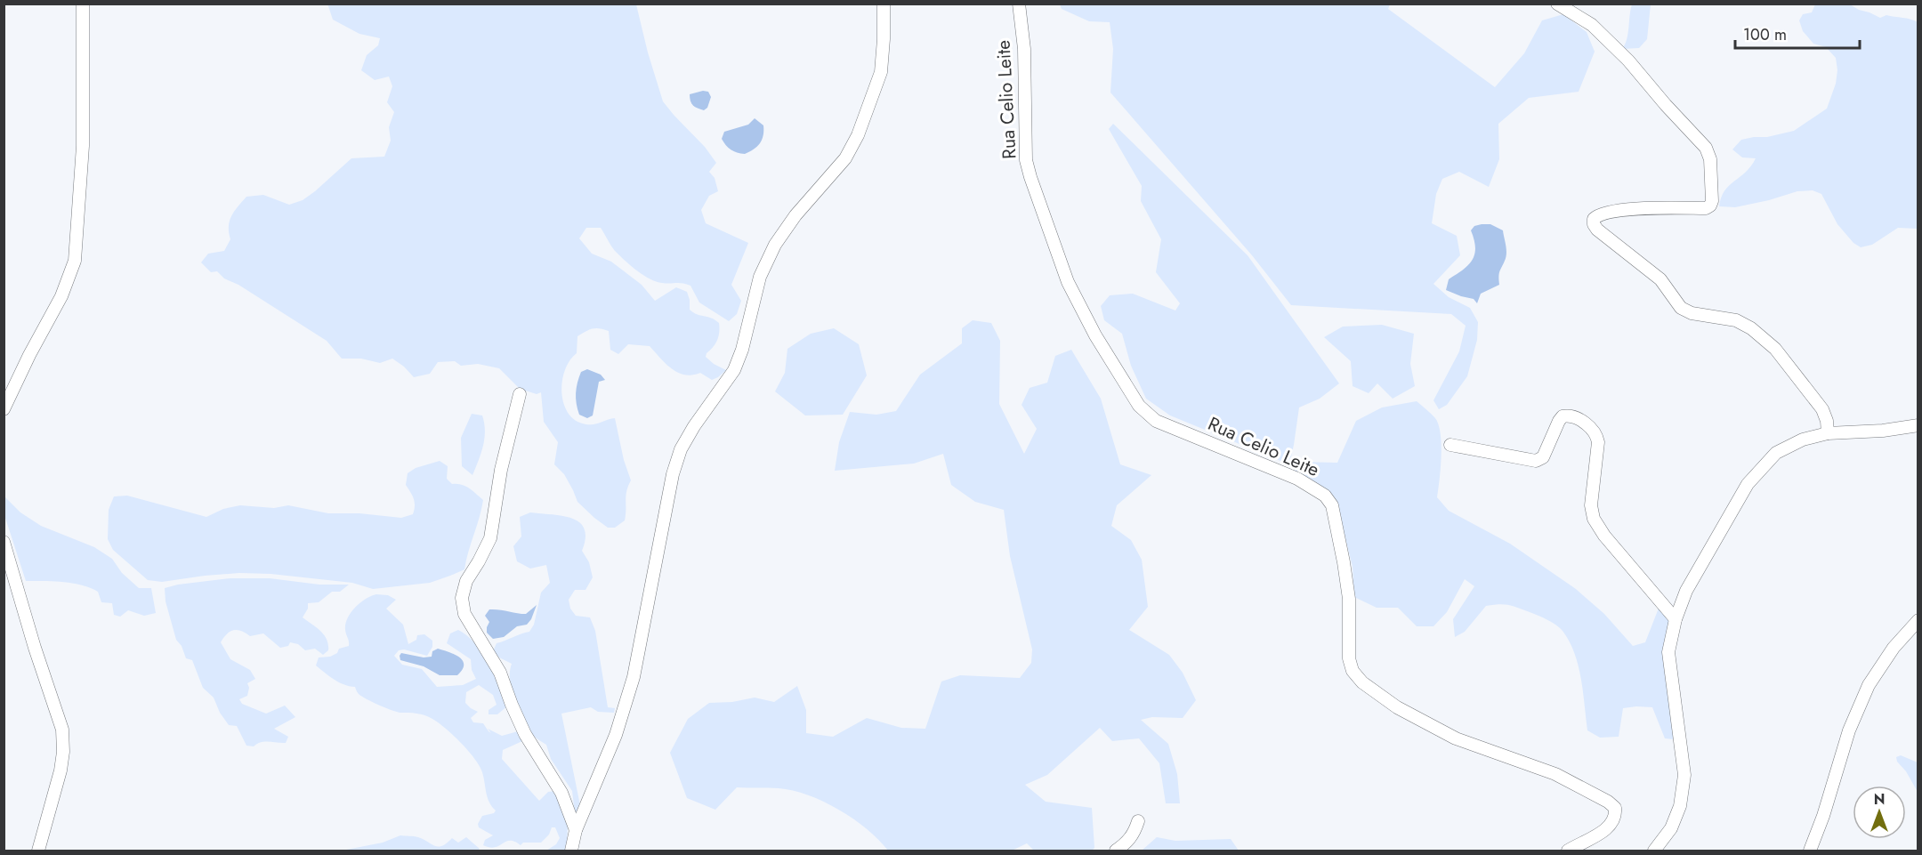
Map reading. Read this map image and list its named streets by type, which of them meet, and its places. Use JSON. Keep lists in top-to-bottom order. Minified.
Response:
{"streets":{"street":["Rua Celio Leite"]},"scale_bar":"100 m","north":"top"}
